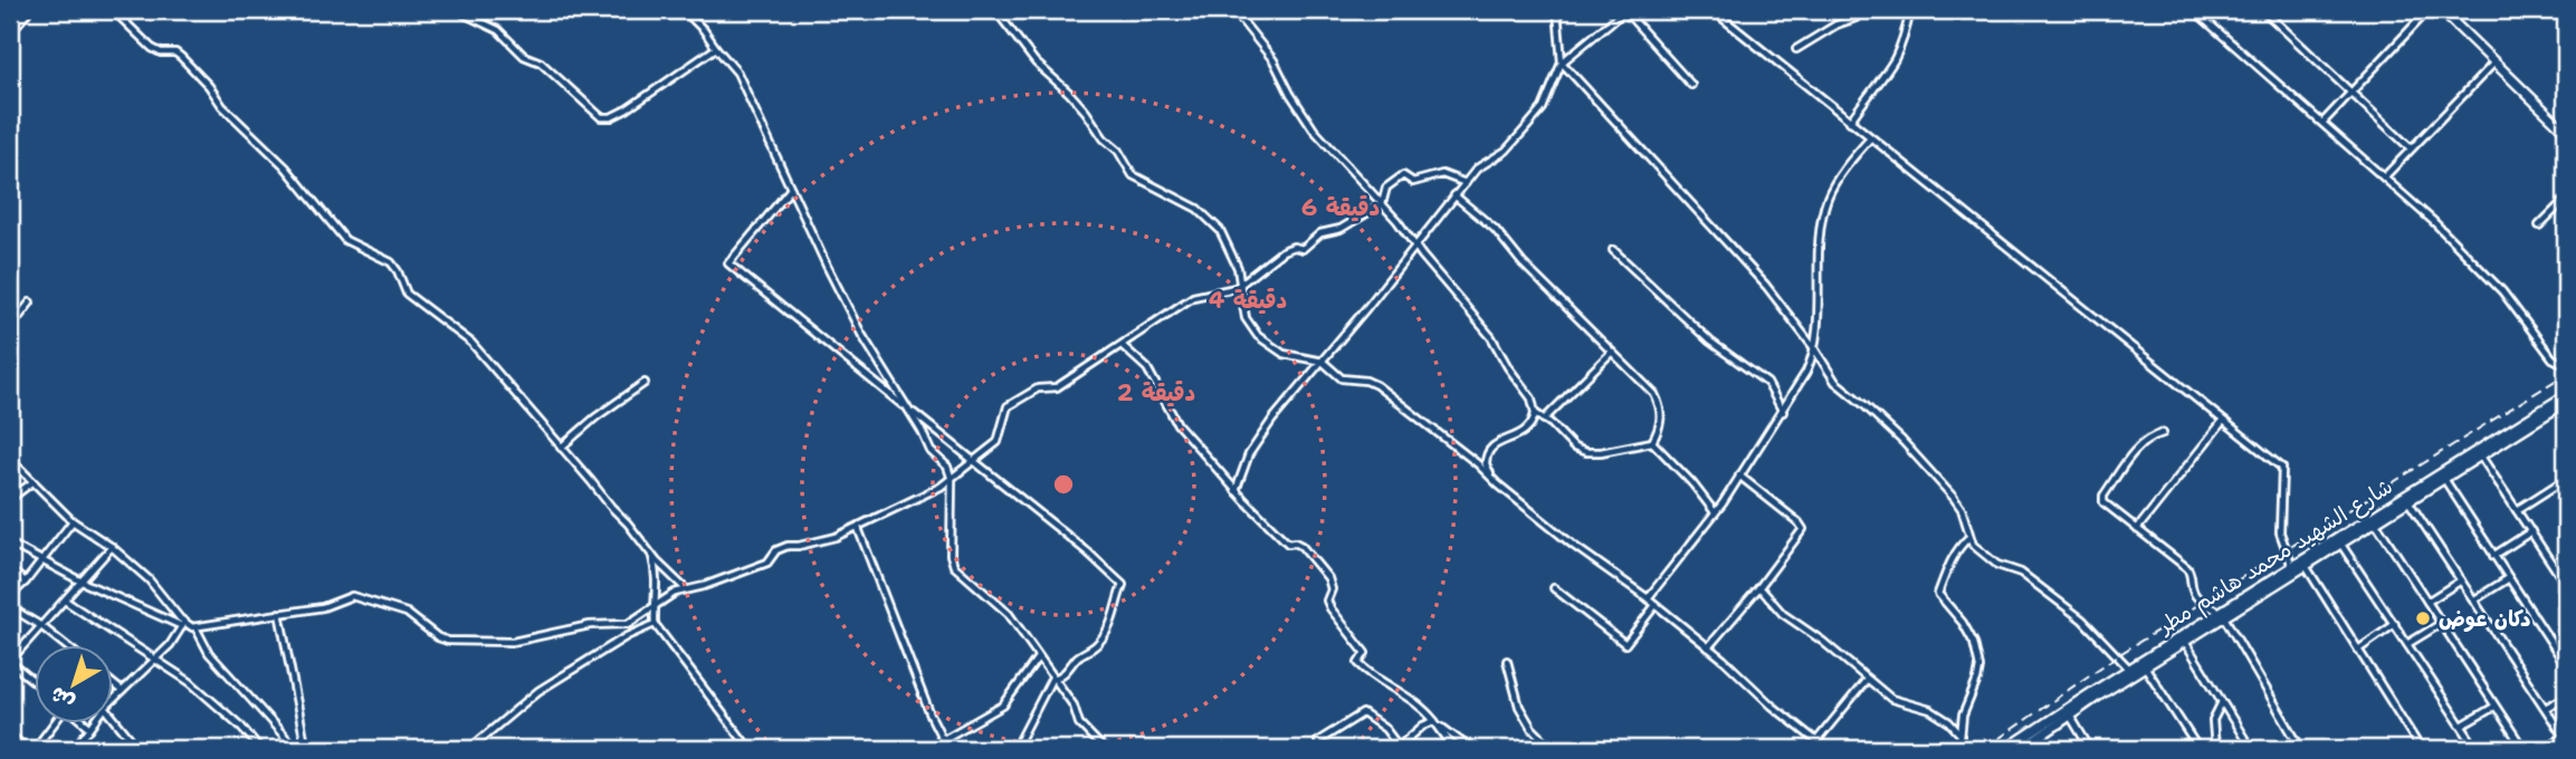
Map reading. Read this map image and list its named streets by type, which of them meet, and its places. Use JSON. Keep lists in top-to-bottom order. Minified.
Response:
{"streets":{"main road":["شارع الشهيد محمد هاشم مطر"]},"places":["دكان عوض"],"north":"bottom left","rings":["6 دقيقة","4 دقيقة","2 دقيقة"]}
